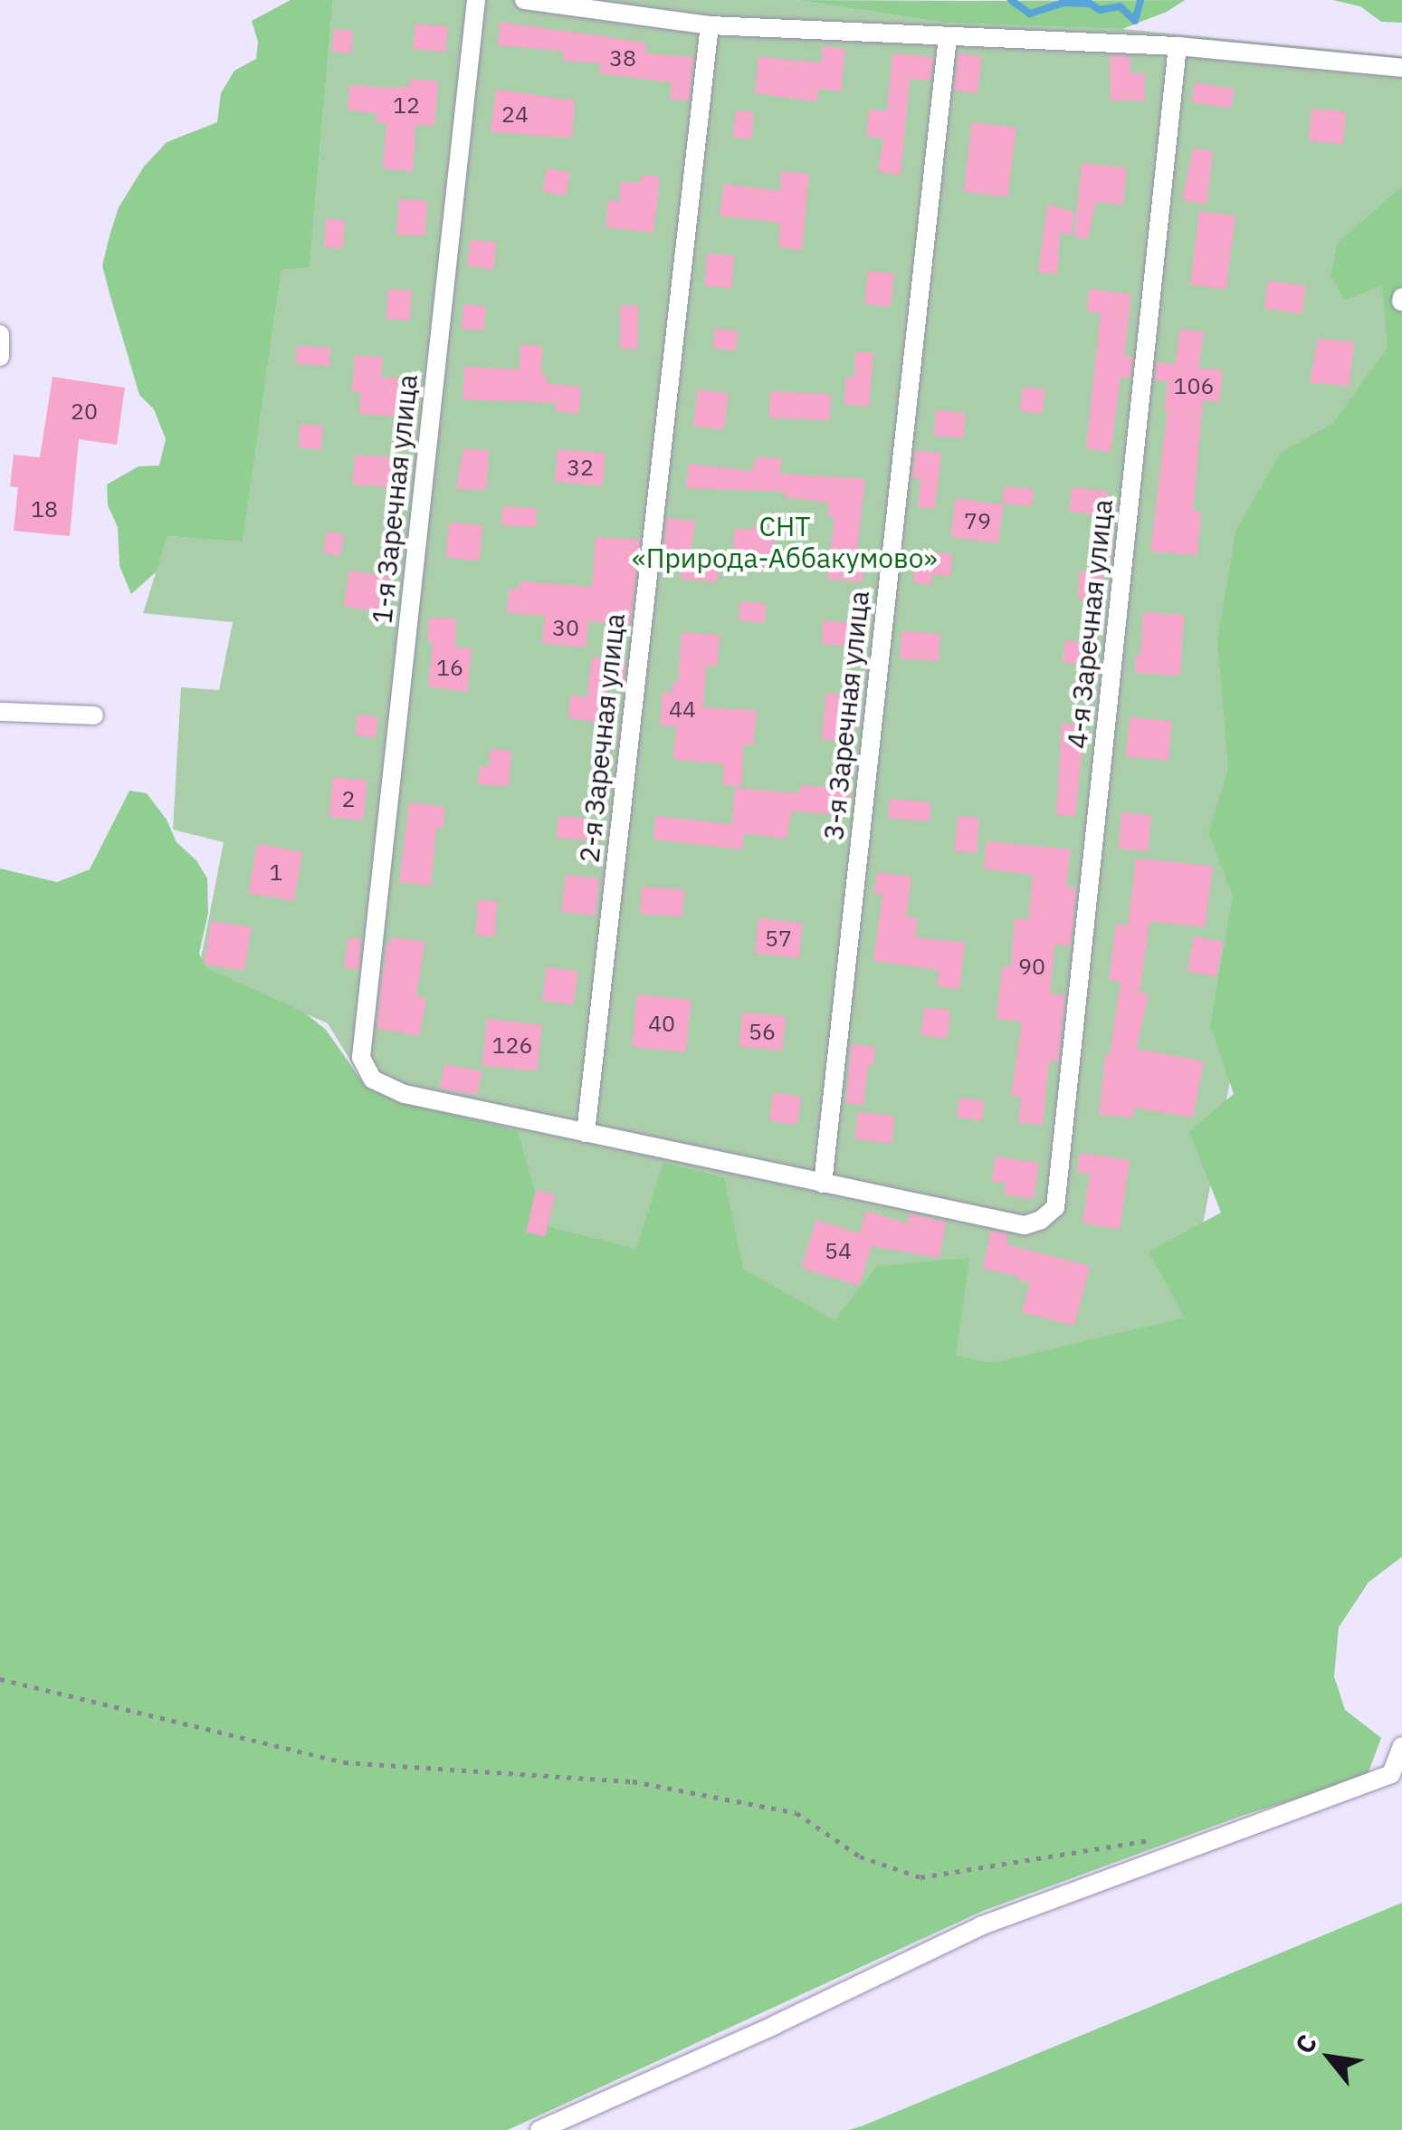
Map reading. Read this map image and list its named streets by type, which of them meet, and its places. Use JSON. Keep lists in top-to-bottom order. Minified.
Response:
{"streets":{"street":["1-я Заречная улица","4-я Заречная улица","3-я Заречная улица","2-я Заречная улица"]},"crossings":[["1-я Заречная улица","4-я Заречная улица"],["1-я Заречная улица","3-я Заречная улица"],["1-я Заречная улица","2-я Заречная улица"]],"parks":["СНТ «Природа-Аббакумово»"],"house_numbers":["38","12","24","106","20","32","18","79","30","16","44","2","1","57","90","40","56","126","54"],"north":"top left"}
